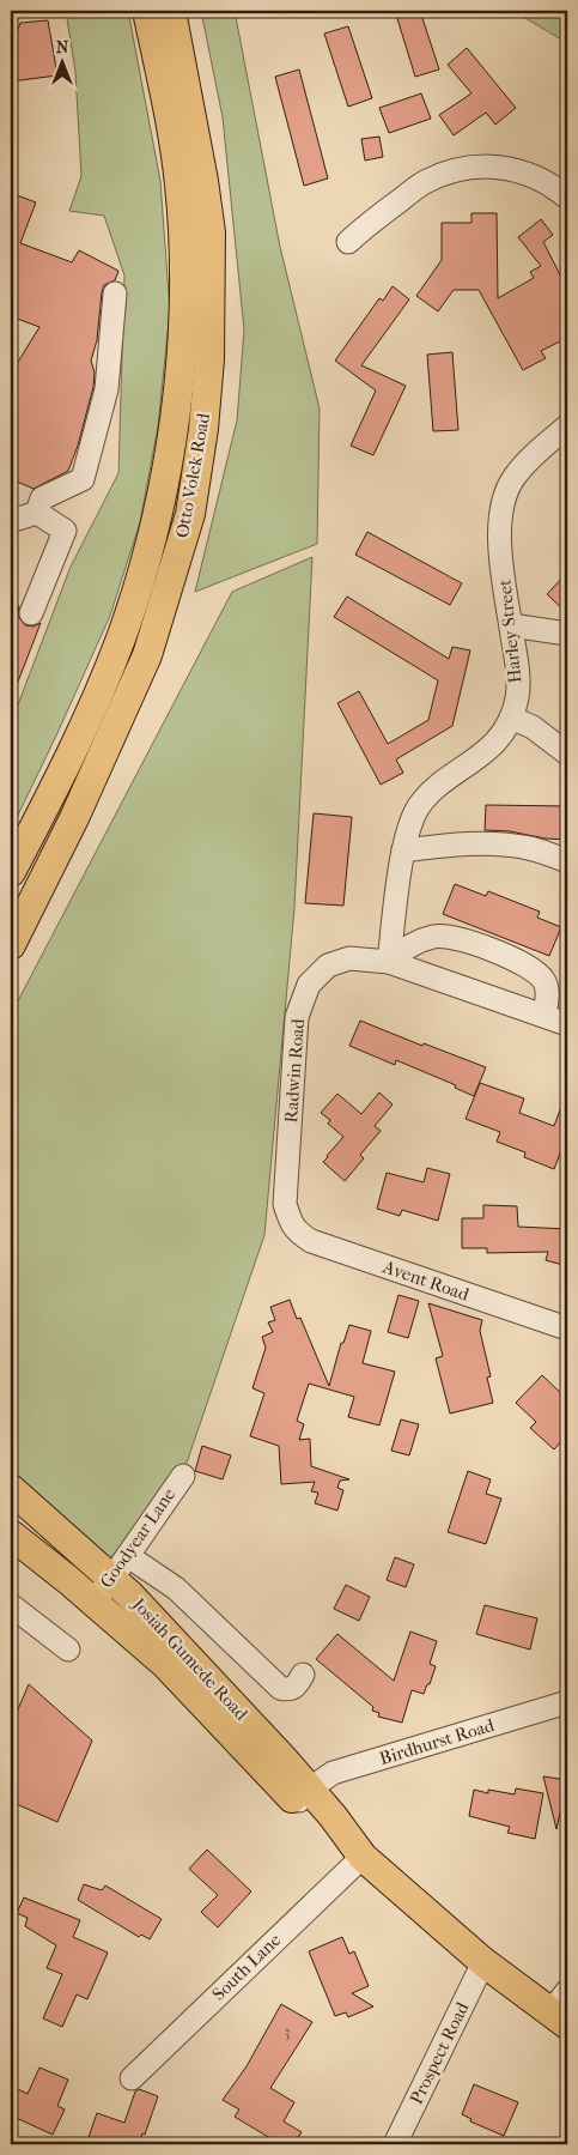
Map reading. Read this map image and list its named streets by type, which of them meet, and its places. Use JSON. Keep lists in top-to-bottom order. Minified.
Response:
{"streets":{"main road":["Otto Volek Road","Josiah Gumede Road"],"street":["Harley Street","Radwin Road","Avent Road","Goodyear Lane","Birdhurst Road","South Lane","Prospect Road"]},"crossings":[["Harley Street","Radwin Road"],["Radwin Road","Avent Road"],["Goodyear Lane","Josiah Gumede Road"],["Josiah Gumede Road","Birdhurst Road"],["Josiah Gumede Road","South Lane"],["Josiah Gumede Road","Prospect Road"]],"house_numbers":["3"],"north":"top"}
